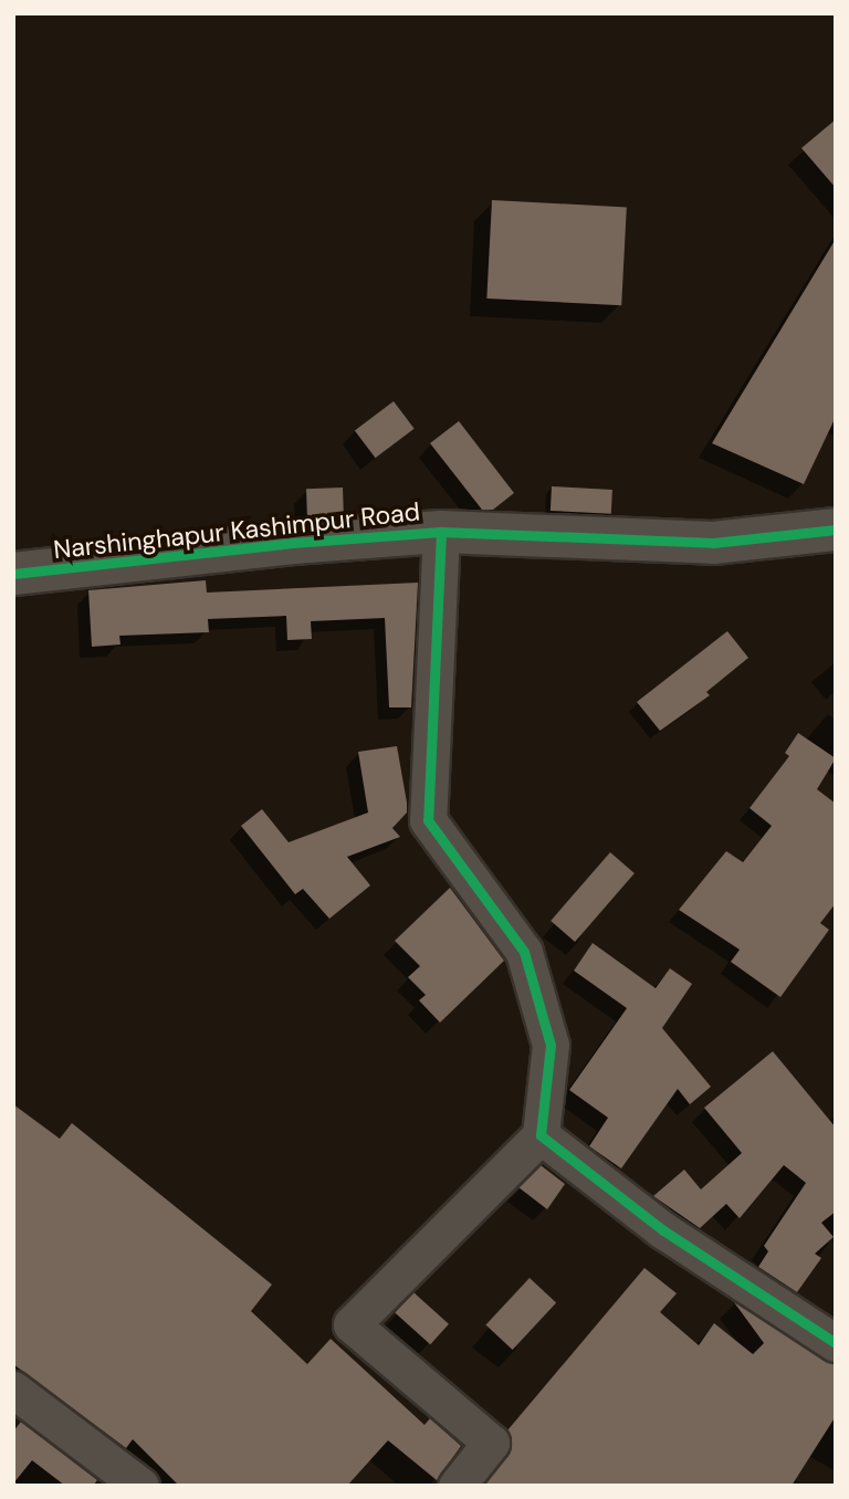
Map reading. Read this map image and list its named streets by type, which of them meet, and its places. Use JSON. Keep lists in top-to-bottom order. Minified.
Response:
{"streets":{"street":["Narshinghapur Kashimpur Road"]}}
